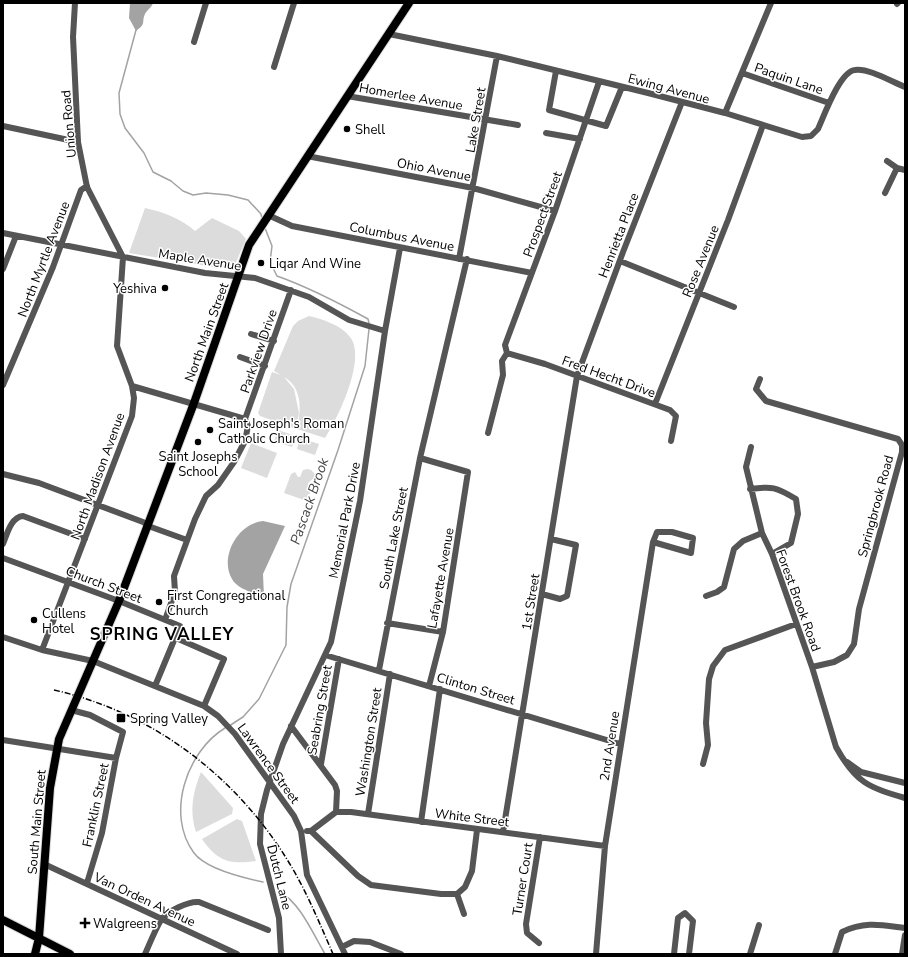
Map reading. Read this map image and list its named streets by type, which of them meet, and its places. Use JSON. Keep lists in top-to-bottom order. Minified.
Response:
{"streets":{"main road":["North Main Street","South Main Street"],"street":["Paquin Lane","Ewing Avenue","Homerlee Avenue","Lake Street","Union Road","Ohio Avenue","Prospect Street","Henrietta Place","Columbus Avenue","North Myrtle Avenue","Maple Avenue","Rose Avenue","Parkview Drive","Fred Hecht Drive","North Madison Avenue","Springbrook Road","Memorial Park Drive","South Lake Street","Lafayette Avenue","Church Street","Forest Brook Road","1st Street","Clinton Street","Seabring Street","Washington Street","2nd Avenue","Lawrence Street","Franklin Street","White Street","Dutch Lane","Turner Court","Van Orden Avenue"]},"crossings":[["Paquin Lane","Ewing Avenue"],["Ewing Avenue","Lake Street"],["Ewing Avenue","Prospect Street"],["Ewing Avenue","Henrietta Place"],["Ewing Avenue","Rose Avenue"],["Ewing Avenue","North Main Street"],["Homerlee Avenue","Lake Street"],["Homerlee Avenue","North Main Street"],["Lake Street","Ohio Avenue"],["Lake Street","Columbus Avenue"],["Union Road","North Myrtle Avenue"],["Union Road","Maple Avenue"],["Union Road","North Madison Avenue"],["Ohio Avenue","Prospect Street"],["Ohio Avenue","North Main Street"],["Prospect Street","Columbus Avenue"],["Prospect Street","Fred Hecht Drive"],["Henrietta Place","Fred Hecht Drive"],["Henrietta Place","1st Street"],["Columbus Avenue","North Main Street"],["Columbus Avenue","Memorial Park Drive"],["North Myrtle Avenue","Maple Avenue"],["Maple Avenue","North Main Street"],["Maple Avenue","Parkview Drive"],["Maple Avenue","North Madison Avenue"],["Maple Avenue","Memorial Park Drive"],["Rose Avenue","Fred Hecht Drive"],["North Main Street","Church Street"],["North Main Street","Lawrence Street"],["North Main Street","Franklin Street"],["North Main Street","South Main Street"],["Fred Hecht Drive","1st Street"],["North Madison Avenue","Church Street"],["North Madison Avenue","Lawrence Street"],["Springbrook Road","Forest Brook Road"],["Memorial Park Drive","Clinton Street"],["Memorial Park Drive","Lawrence Street"],["Memorial Park Drive","Dutch Lane"],["South Lake Street","Lafayette Avenue"],["Lafayette Avenue","Clinton Street"],["1st Street","Clinton Street"],["1st Street","White Street"],["Clinton Street","Seabring Street"],["Clinton Street","Washington Street"],["Clinton Street","2nd Avenue"],["Washington Street","White Street"],["2nd Avenue","White Street"],["Lawrence Street","Dutch Lane"],["Franklin Street","South Main Street"],["Franklin Street","Van Orden Avenue"],["White Street","Turner Court"],["South Main Street","Van Orden Avenue"]],"districts":["SPRING VALLEY"],"water":["Pascack Brook"],"places":{"other":["Shell","Liqar And Wine","Yeshiva","Saint Joseph's Roman Catholic Church","Saint Josephs School","First Congregational Church","Cullens Hotel"],"transit":["Spring Valley"],"health":["Walgreens"]}}
